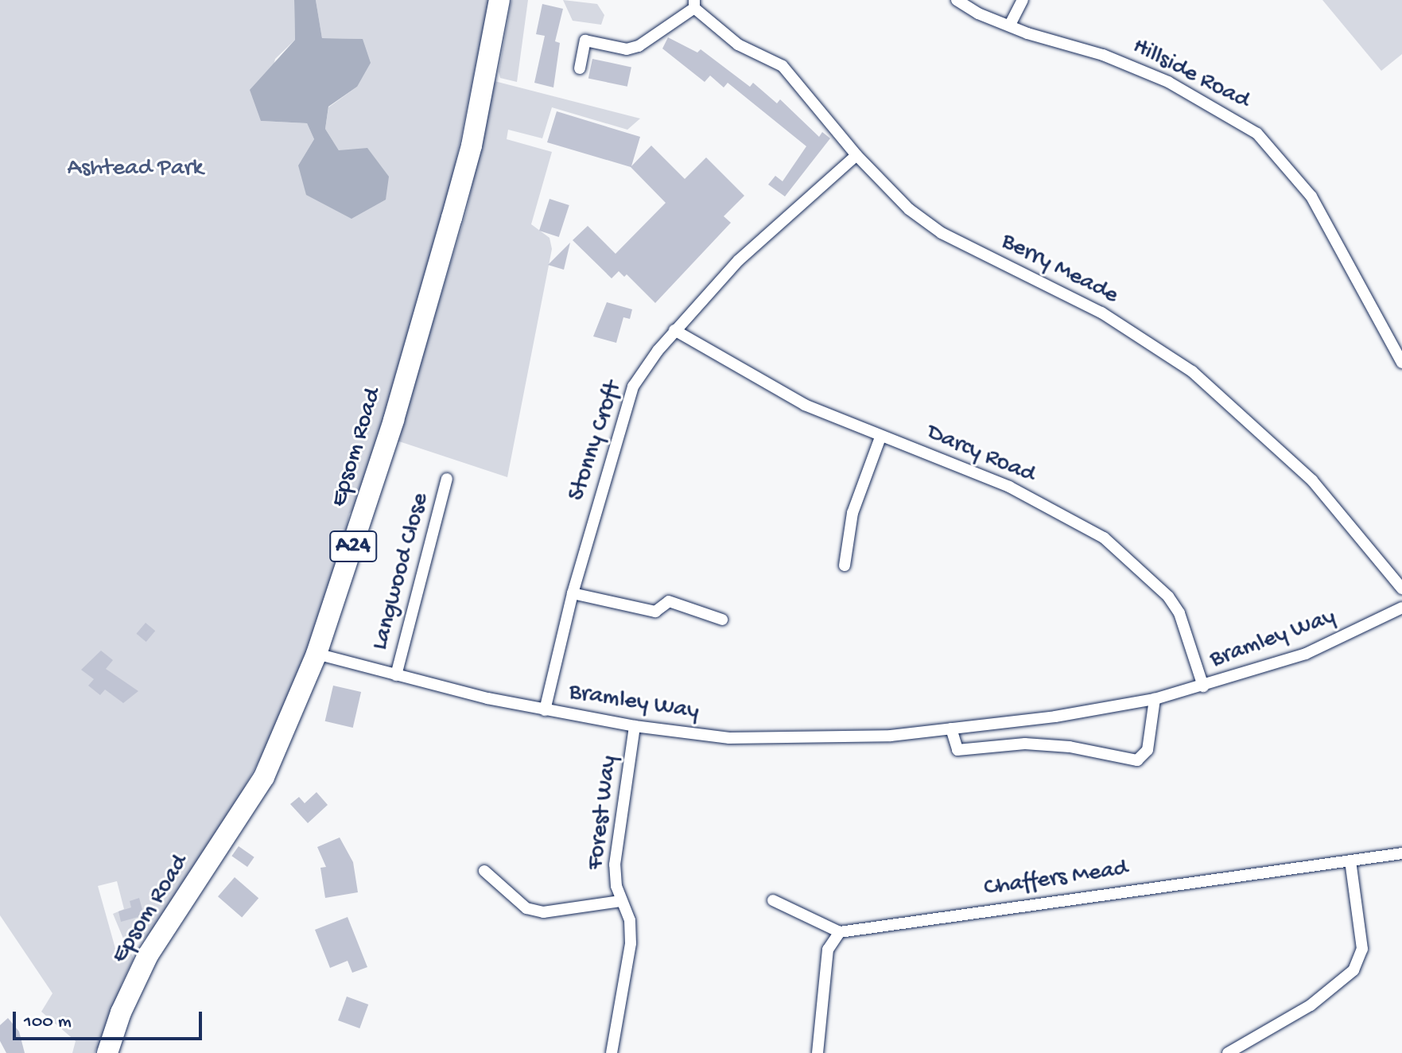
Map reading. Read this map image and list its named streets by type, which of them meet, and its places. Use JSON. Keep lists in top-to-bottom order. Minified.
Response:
{"streets":{"highway":["Epsom Road","A24"],"street":["Hillside Road","Berry Meade","Stonny Croft","Darcy Road","Langwood Close","Bramley Way","Forest Way","Chaffers Mead"]},"crossings":[["Berry Meade","Stonny Croft"],["Stonny Croft","Darcy Road"],["Stonny Croft","Bramley Way"],["Epsom Road","Bramley Way"],["Darcy Road","Bramley Way"],["Langwood Close","Bramley Way"],["Bramley Way","Forest Way"]],"parks":["Ashtead Park"],"scale_bar":"100 m"}
